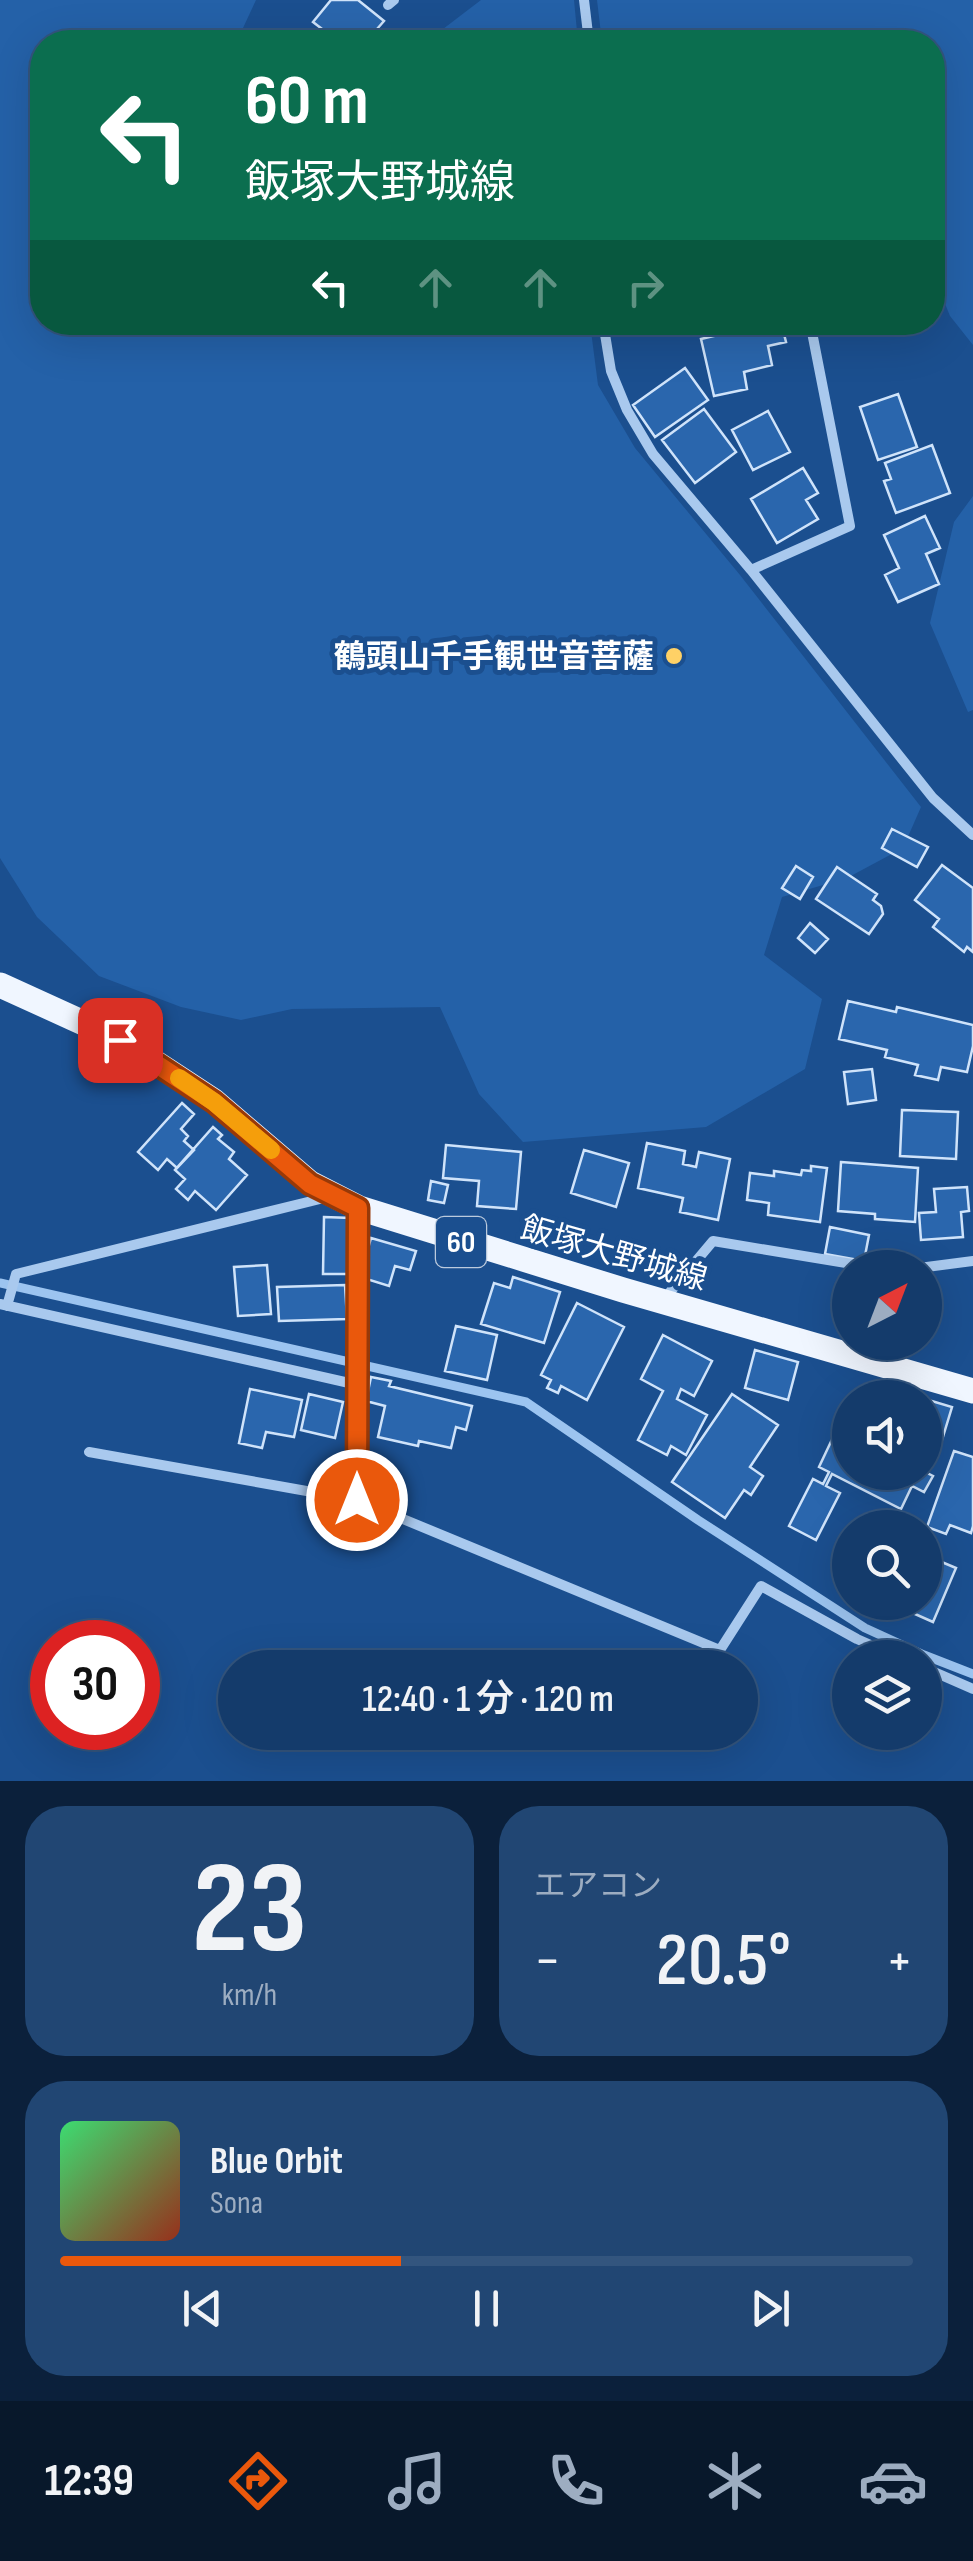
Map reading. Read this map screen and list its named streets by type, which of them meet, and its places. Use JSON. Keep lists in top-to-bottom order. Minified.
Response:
{"streets":{"main road":["60","飯塚大野城線"]},"places":["鶴頭山千手観世音菩薩"],"north":"top right","page":{"turn":["60 m","飯塚大野城線"],"limit":"30","trip":"12:40 · 1 分 · 120 m","tile":[["23","km/h"],"エアコン"],"heat":["−","20.5°","+"],"song":["Blue Orbit","Sona"],"tabs":"12:39"}}
